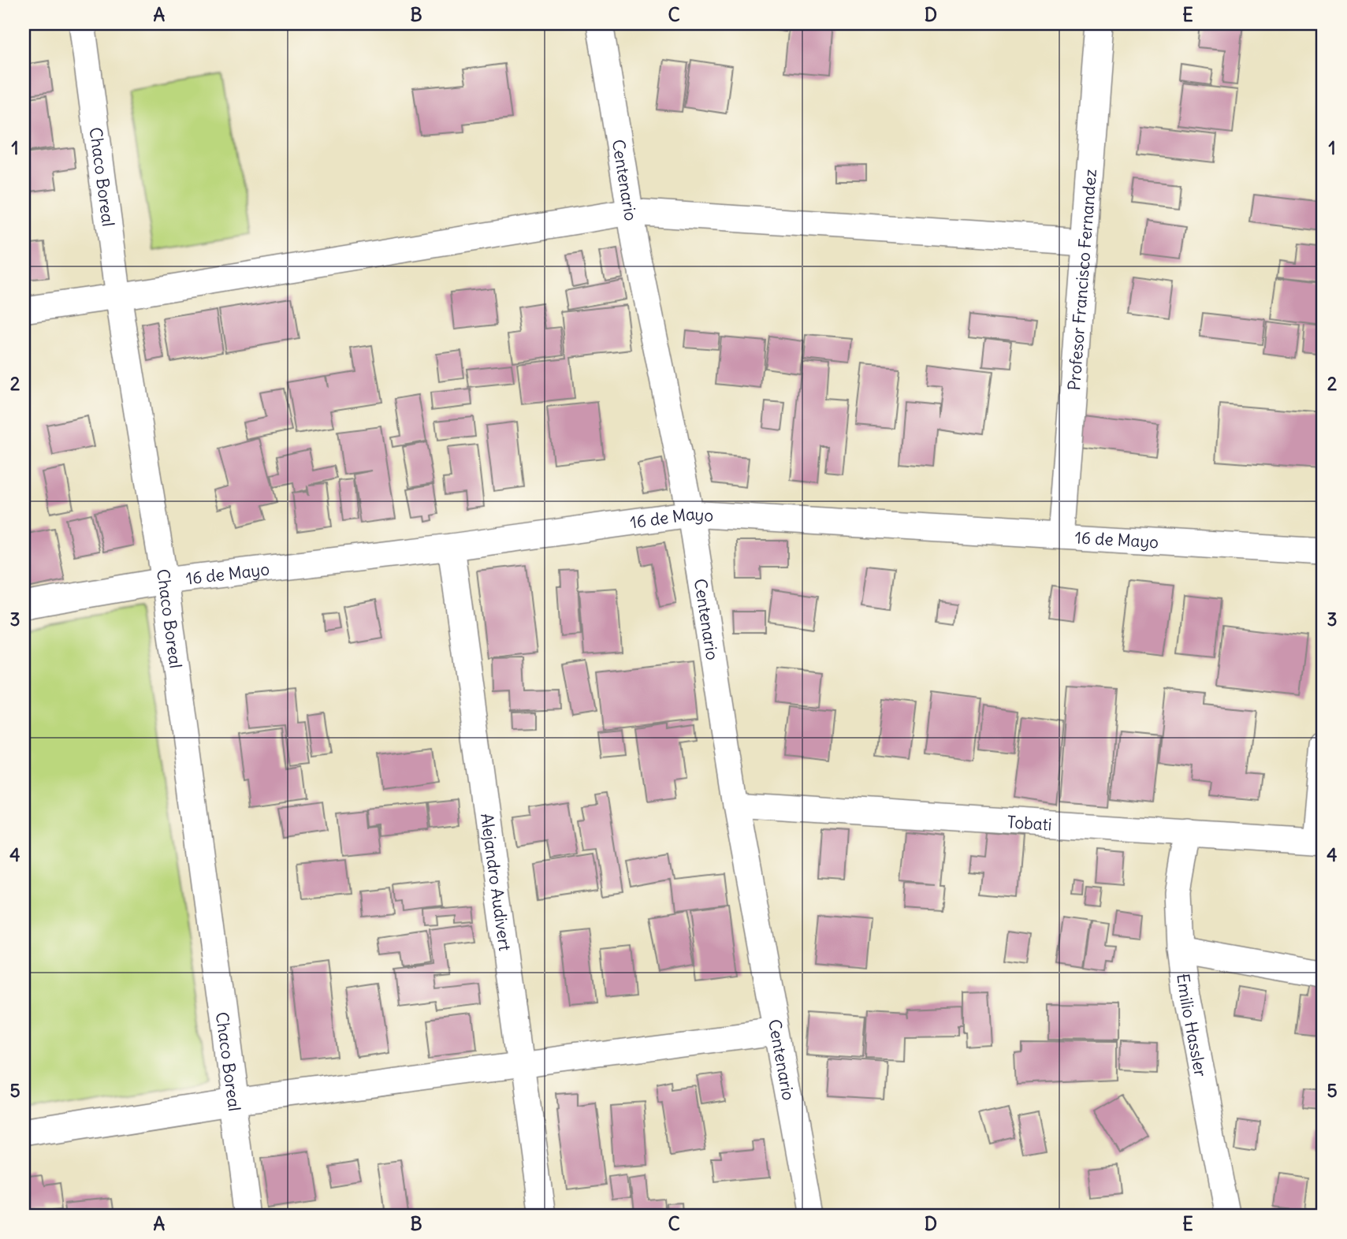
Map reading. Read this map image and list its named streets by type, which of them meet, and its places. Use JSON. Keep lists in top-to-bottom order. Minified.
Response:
{"streets":{"street":["Chaco Boreal","Centenario","Profesor Francisco Fernandez","16 de Mayo","Tobati","Alejandro Audivert","Emilio Hassler"]},"crossings":[["Chaco Boreal","16 de Mayo"],["Centenario","16 de Mayo"],["Centenario","Tobati"],["Profesor Francisco Fernandez","16 de Mayo"],["16 de Mayo","Alejandro Audivert"],["Tobati","Emilio Hassler"]],"grid":{"columns":["A","B","C","D","E"],"rows":["1","2","3","4","5"]}}
